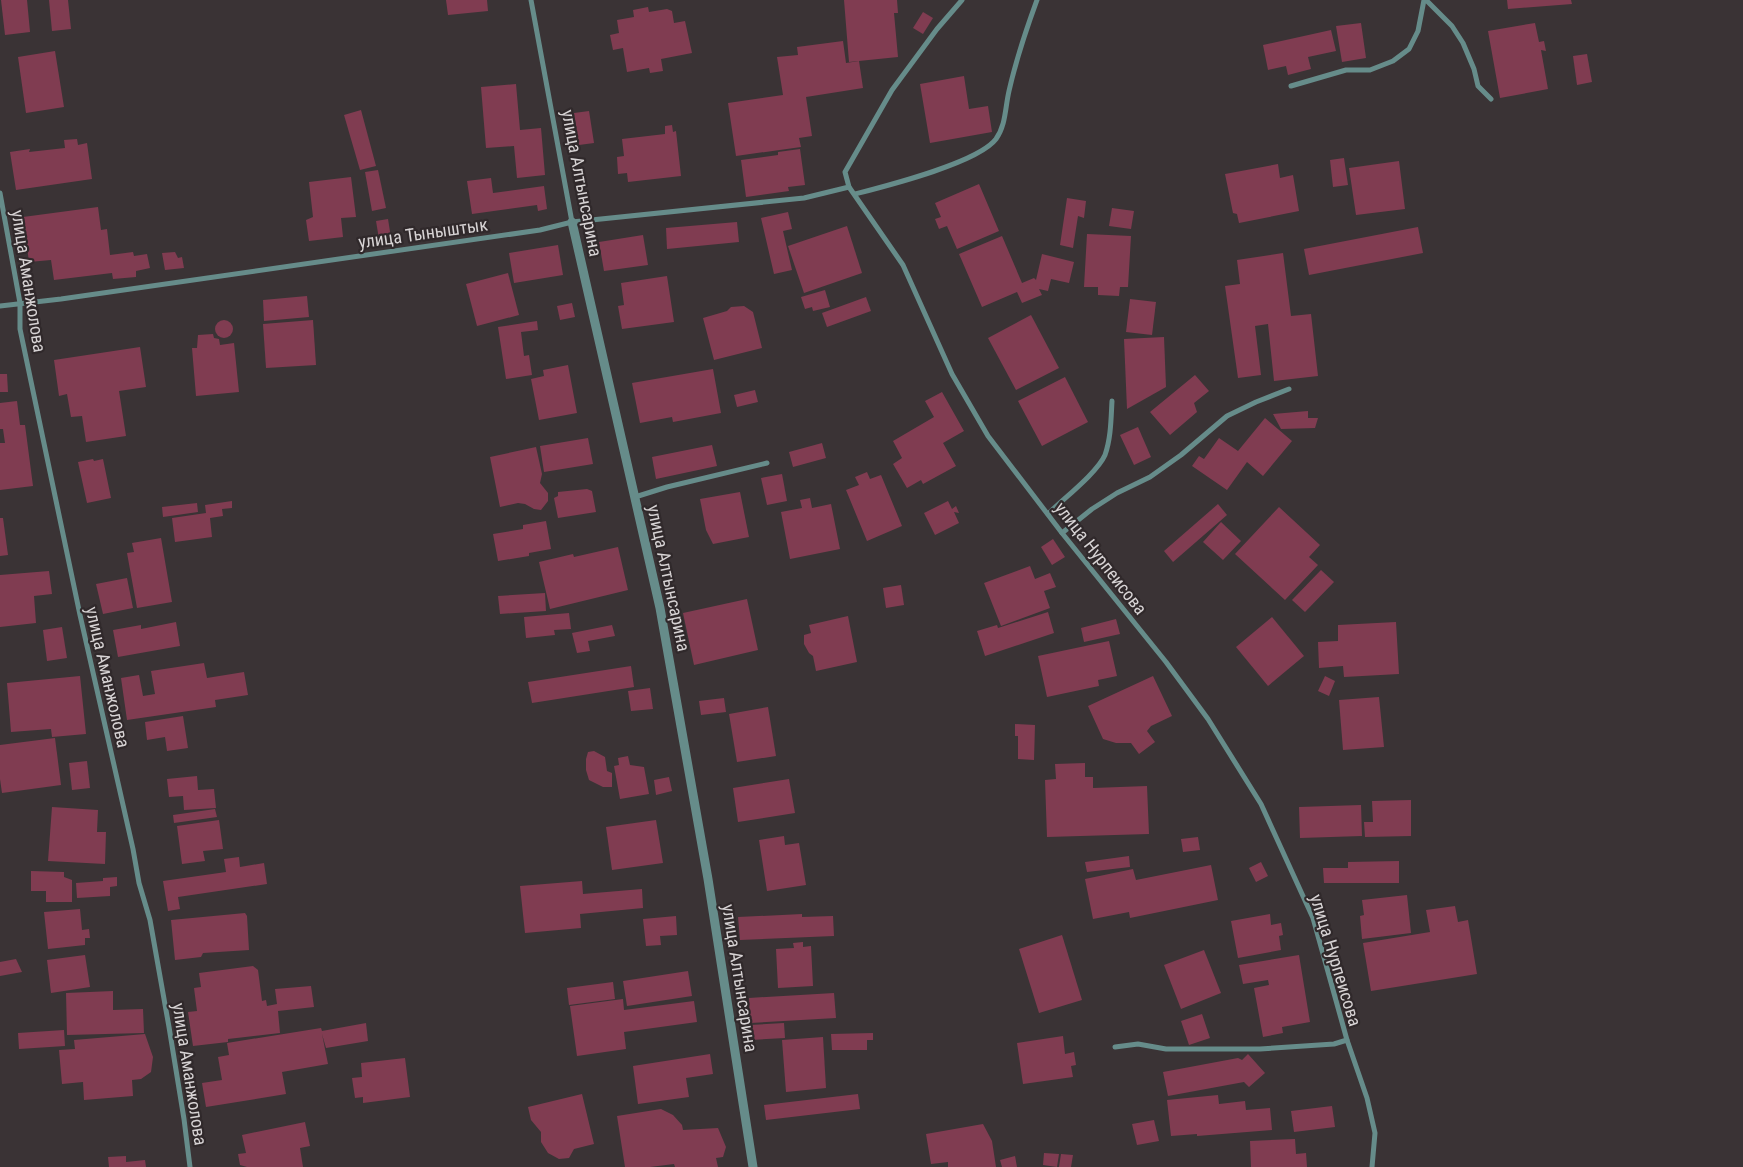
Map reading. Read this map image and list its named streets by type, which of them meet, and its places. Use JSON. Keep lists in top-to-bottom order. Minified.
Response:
{"streets":{"street":["улица Алтынсарина","улица Тыныштык","улица Аманжолова","улица Нурпеисова"]},"crossings":[["улица Алтынсарина","улица Тыныштык"],["улица Тыныштык","улица Аманжолова"],["улица Тыныштык","улица Нурпеисова"]]}
